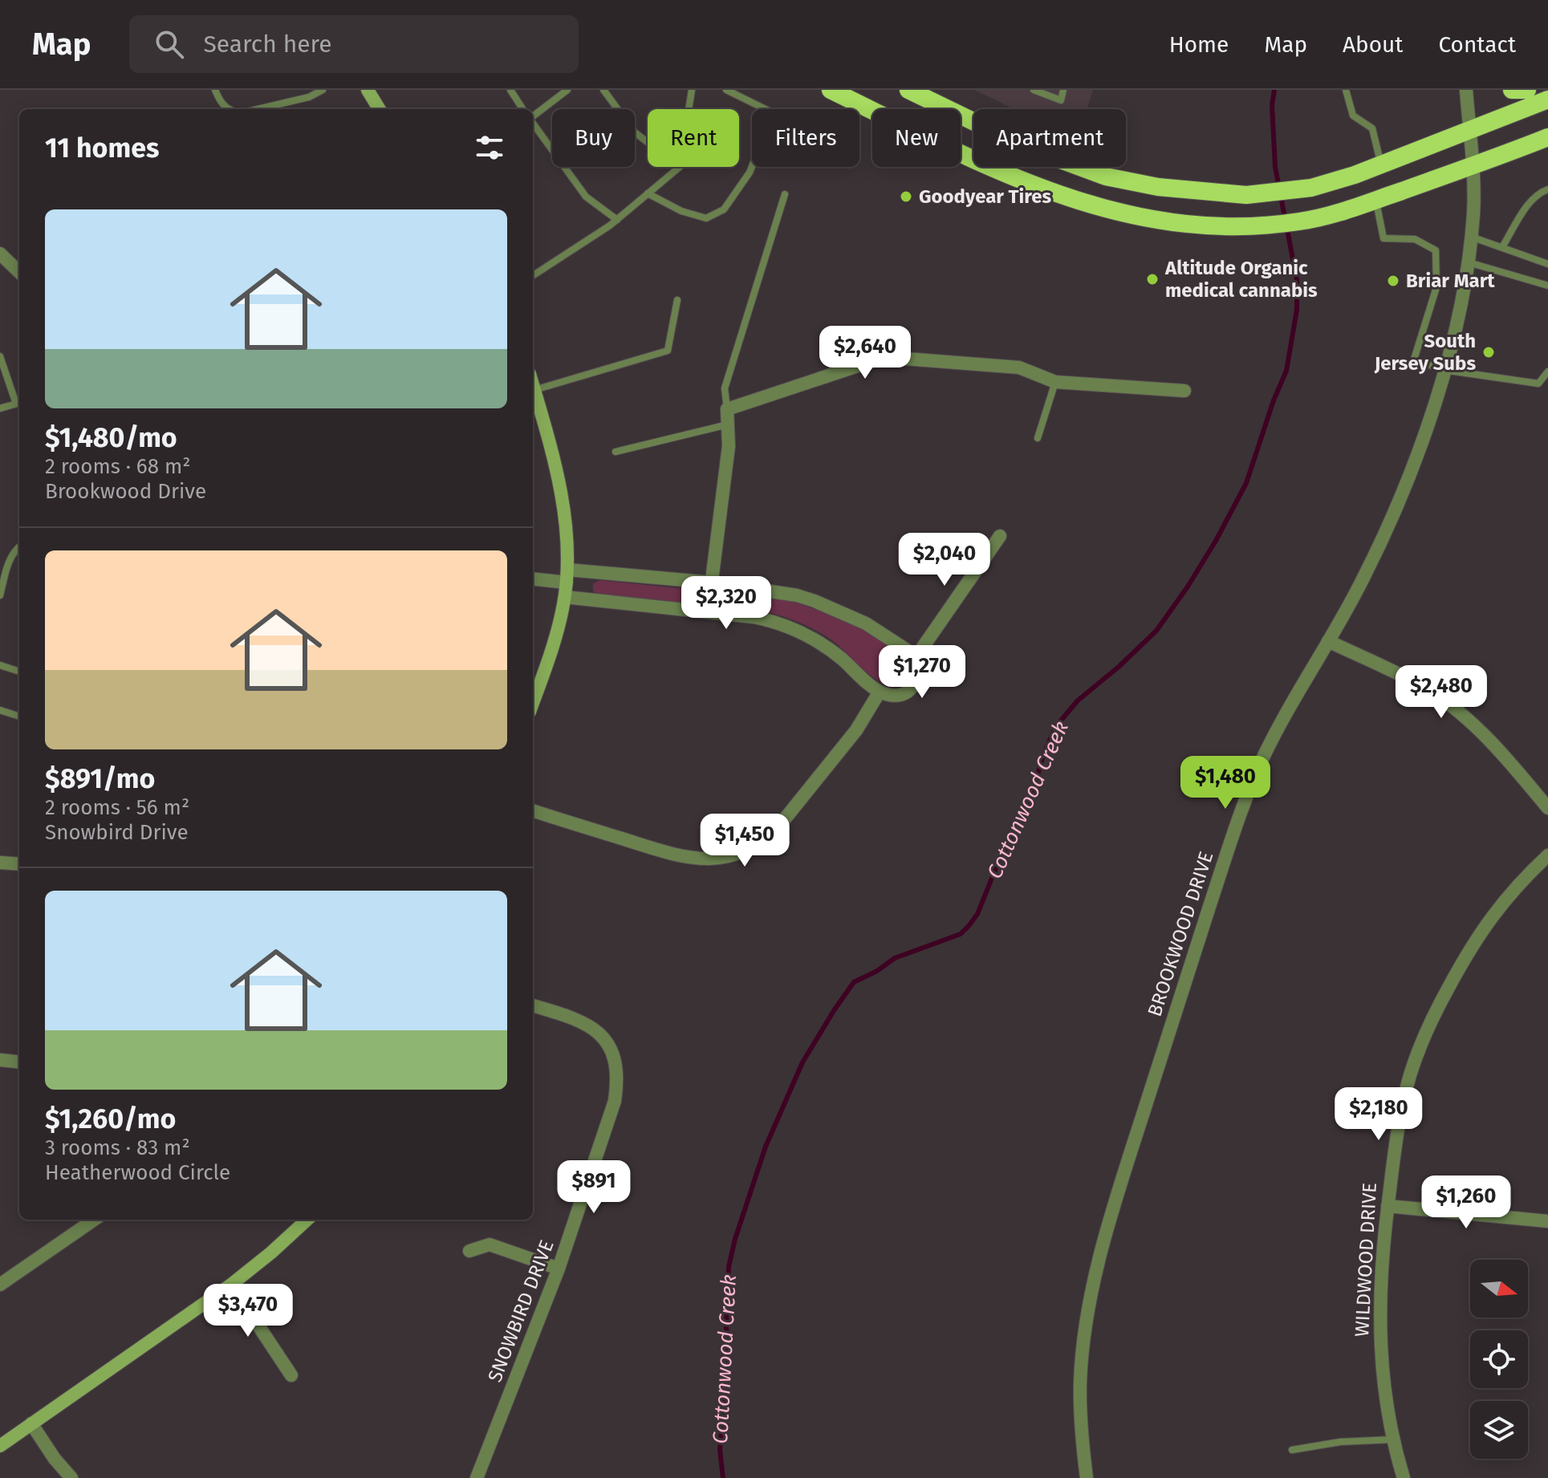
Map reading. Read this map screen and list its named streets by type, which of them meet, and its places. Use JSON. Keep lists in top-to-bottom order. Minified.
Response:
{"streets":{"street":["BROOKWOOD DRIVE","WILDWOOD DRIVE","SNOWBIRD DRIVE"]},"water":["Cottonwood Creek"],"places":["Goodyear Tires","Altitude Organic medical cannabis","Briar Mart","South Jersey Subs"],"north":"right","page":{"header":"Map","search":"Search here","nav":["Home","Map","About","Contact"],"chip":["Buy","Rent","Filters","New","Apartment"],"heading":"11 homes","list":[{"name":"$1,480/mo","note":"2 rooms · 68 m² · Brookwood Drive"},{"name":"$891/mo","note":"2 rooms · 56 m² · Snowbird Drive"},{"name":"$1,260/mo","note":"3 rooms · 83 m² · Heatherwood Circle"}],"price":["$2,640","$2,040","$2,320","$1,270","$2,480","$1,480","$1,450","$2,180","$891","$1,260","$3,470"]}}
